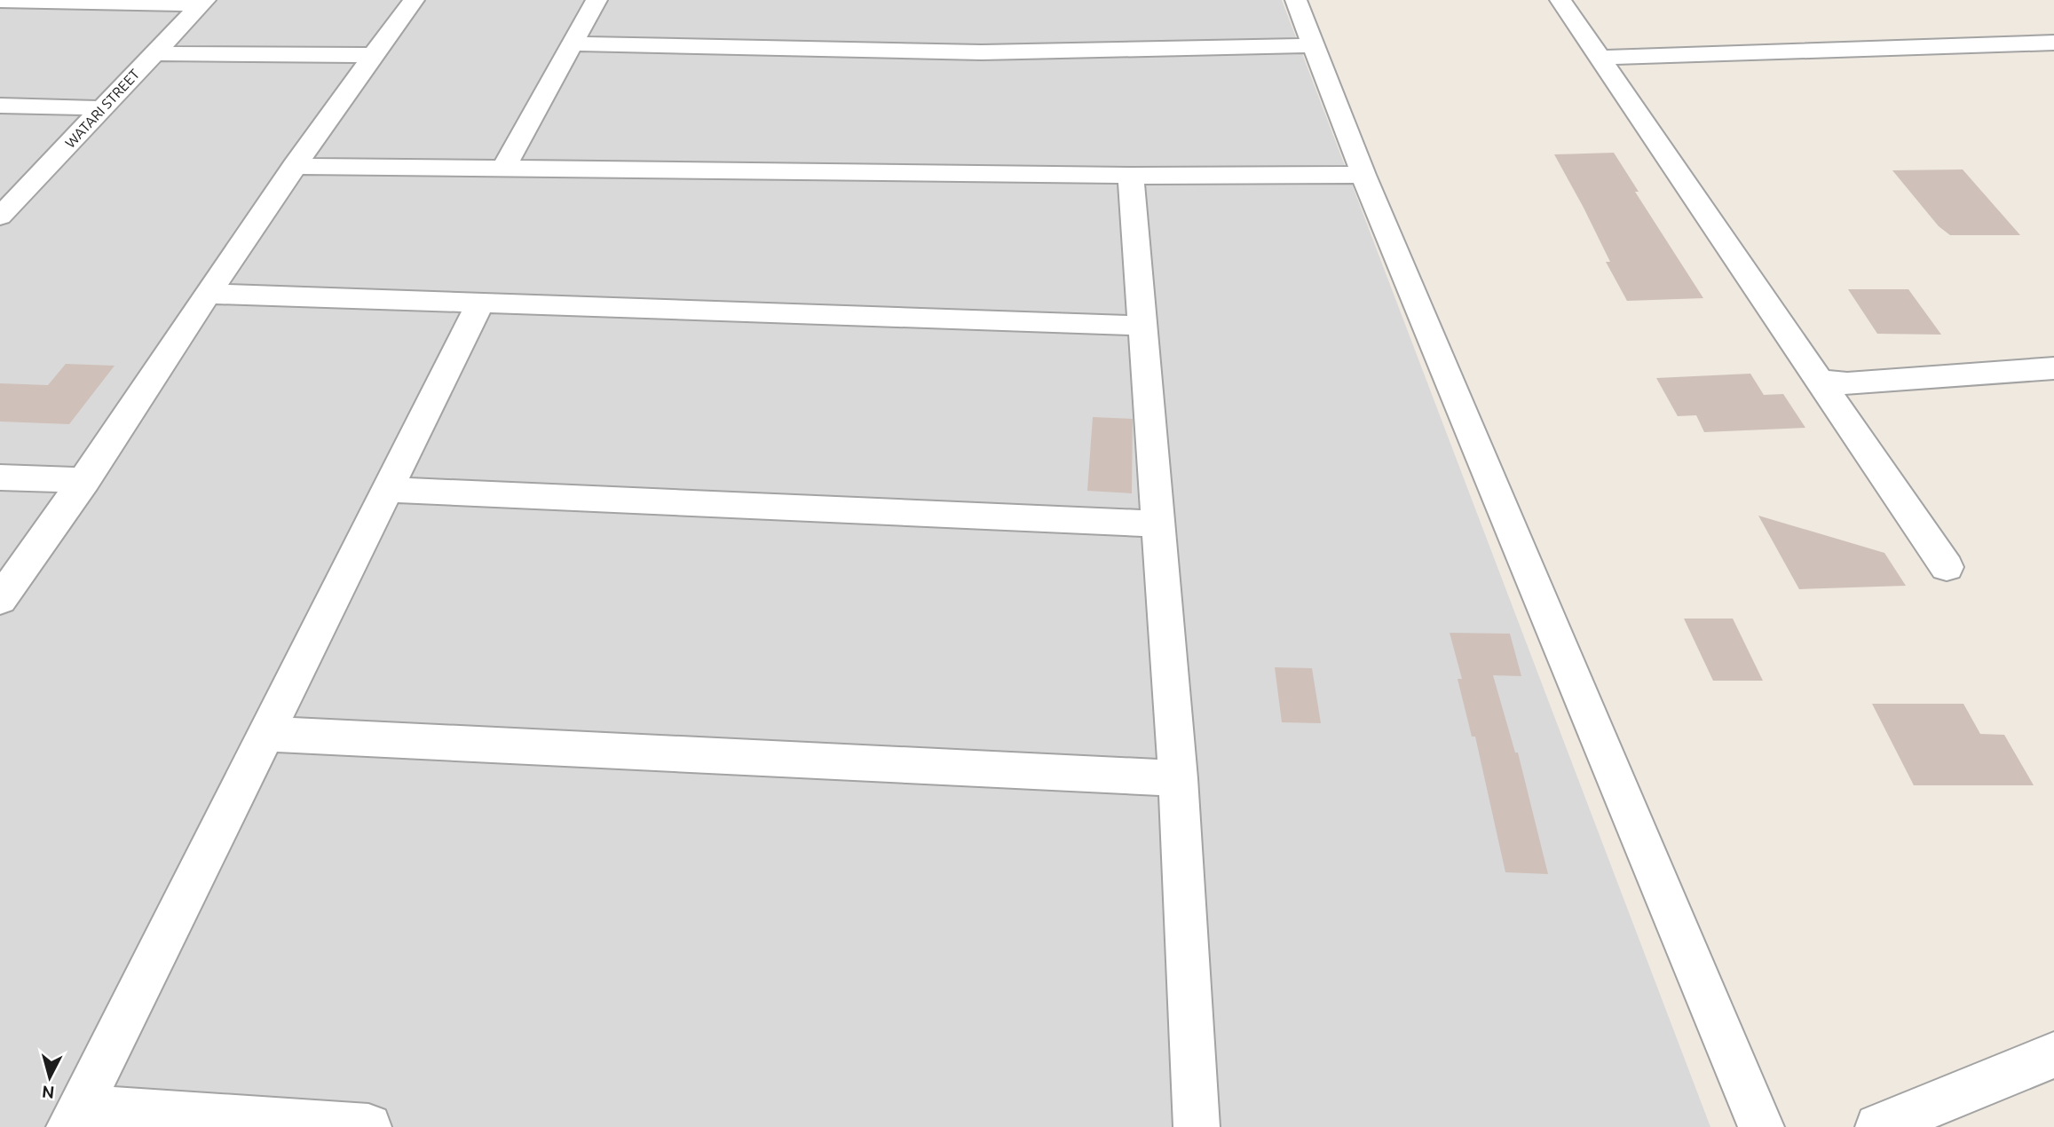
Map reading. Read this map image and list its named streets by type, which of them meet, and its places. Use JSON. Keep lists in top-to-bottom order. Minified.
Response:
{"streets":{"street":["WATARI STREET"]},"north":"bottom"}
